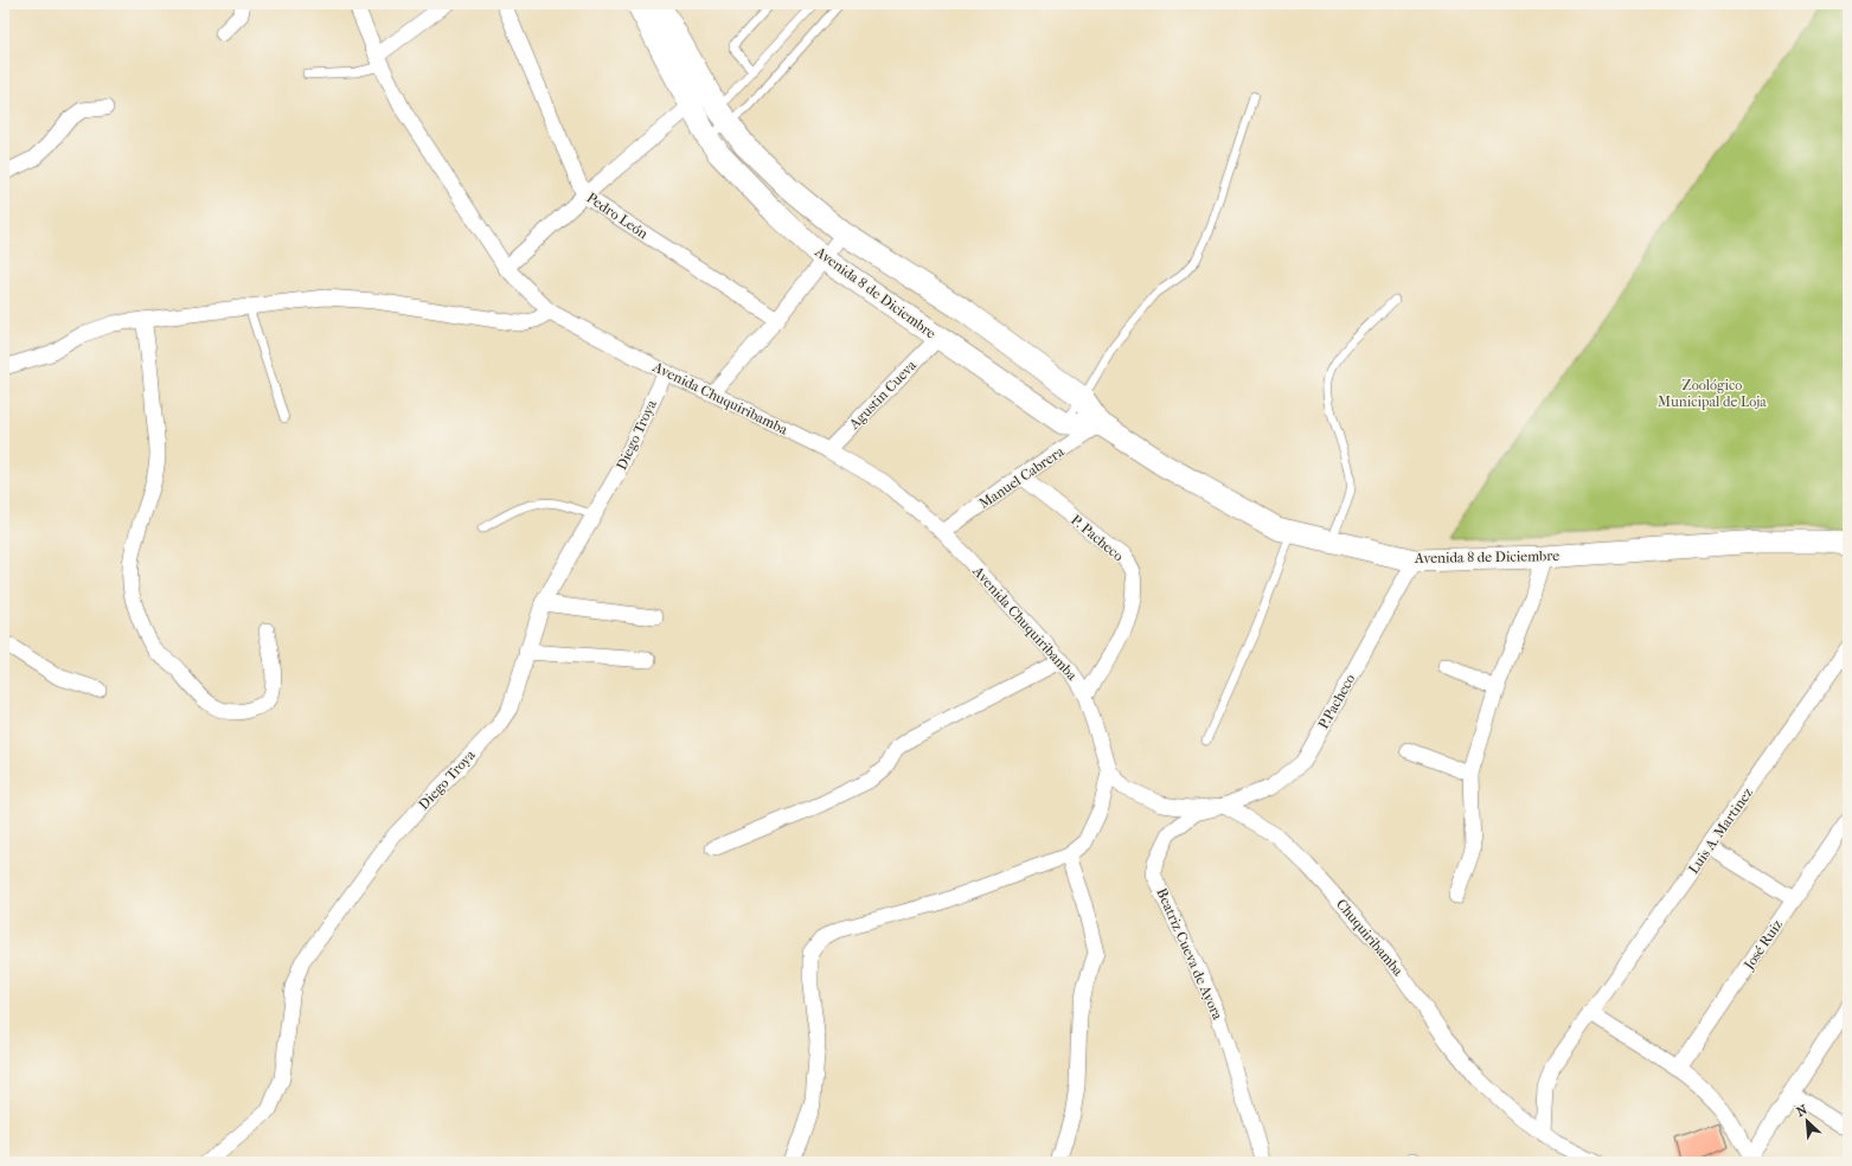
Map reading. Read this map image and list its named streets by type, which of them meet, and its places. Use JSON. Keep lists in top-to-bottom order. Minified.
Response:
{"streets":{"main road":["Avenida 8 de Diciembre"],"street":["Pedro León","Agustin Cueva","Avenida Chuquiribamba","Diego Troya","Manuel Cabrera","P. Pacheco","P.Pacheco","Luis A. Martinez","Chuquiribamba","José Ruiz","Beatriz Cueva de Ayora"]},"crossings":[["Avenida 8 de Diciembre","Agustin Cueva"],["Avenida 8 de Diciembre","Manuel Cabrera"],["Avenida 8 de Diciembre","P.Pacheco"],["Agustin Cueva","Avenida Chuquiribamba"],["Avenida Chuquiribamba","Diego Troya"],["Avenida Chuquiribamba","Manuel Cabrera"],["Avenida Chuquiribamba","P. Pacheco"],["Manuel Cabrera","P. Pacheco"],["P.Pacheco","Chuquiribamba"],["P.Pacheco","Beatriz Cueva de Ayora"],["Luis A. Martinez","Chuquiribamba"],["Chuquiribamba","Beatriz Cueva de Ayora"]],"parks":["Zoológico Municipal de Loja"],"north":"top left"}
